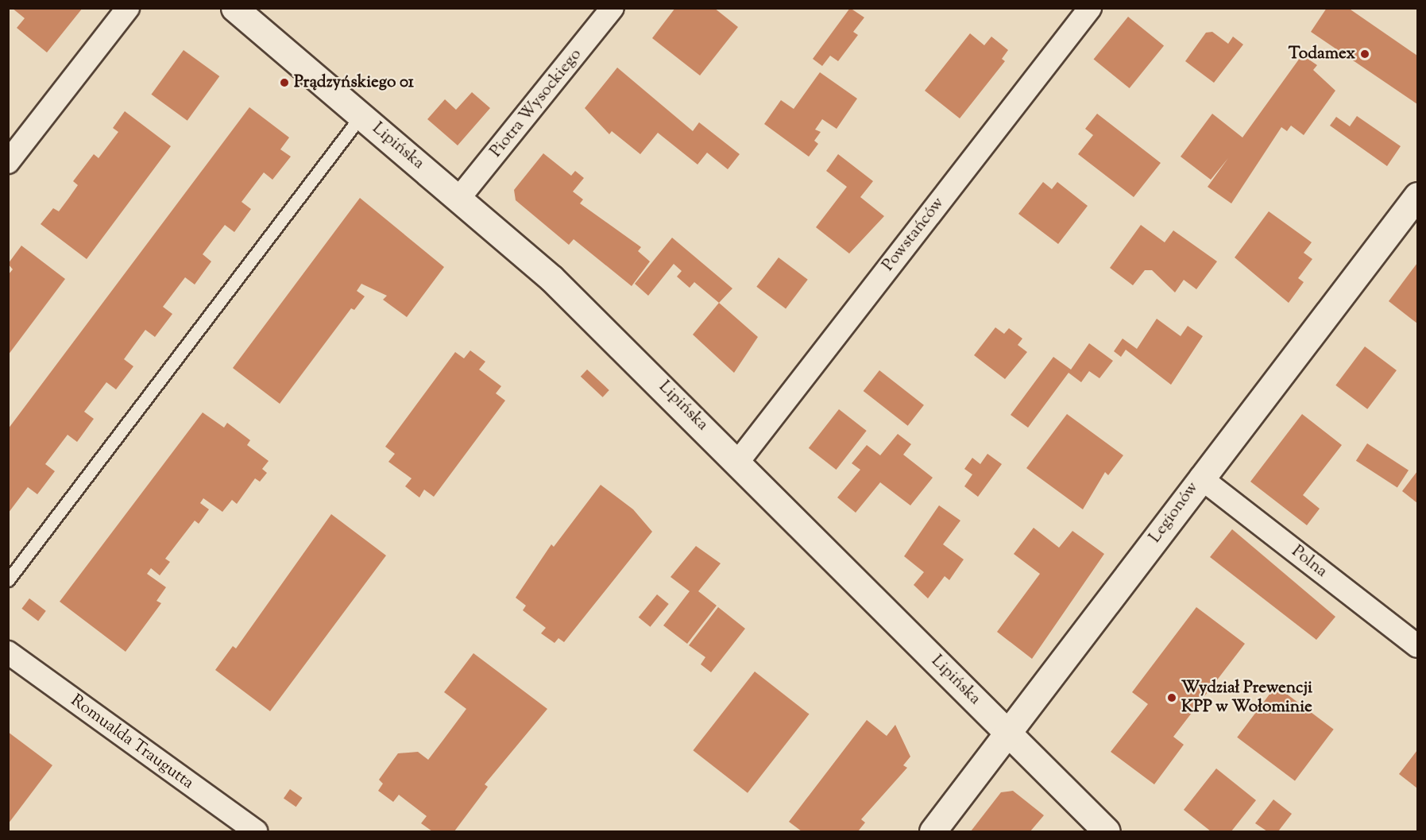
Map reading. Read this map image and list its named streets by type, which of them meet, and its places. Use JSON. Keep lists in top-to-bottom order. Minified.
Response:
{"streets":{"street":["Piotra Wysockiego","Lipińska","Powstańców","Legionów","Polna","Romualda Traugutta"]},"crossings":[["Piotra Wysockiego","Lipińska"],["Lipińska","Powstańców"],["Lipińska","Legionów"],["Legionów","Polna"]],"places":["Todamex","Prądzyńskiego 01","Wydział Prewencji KPP w Wołominie"]}
